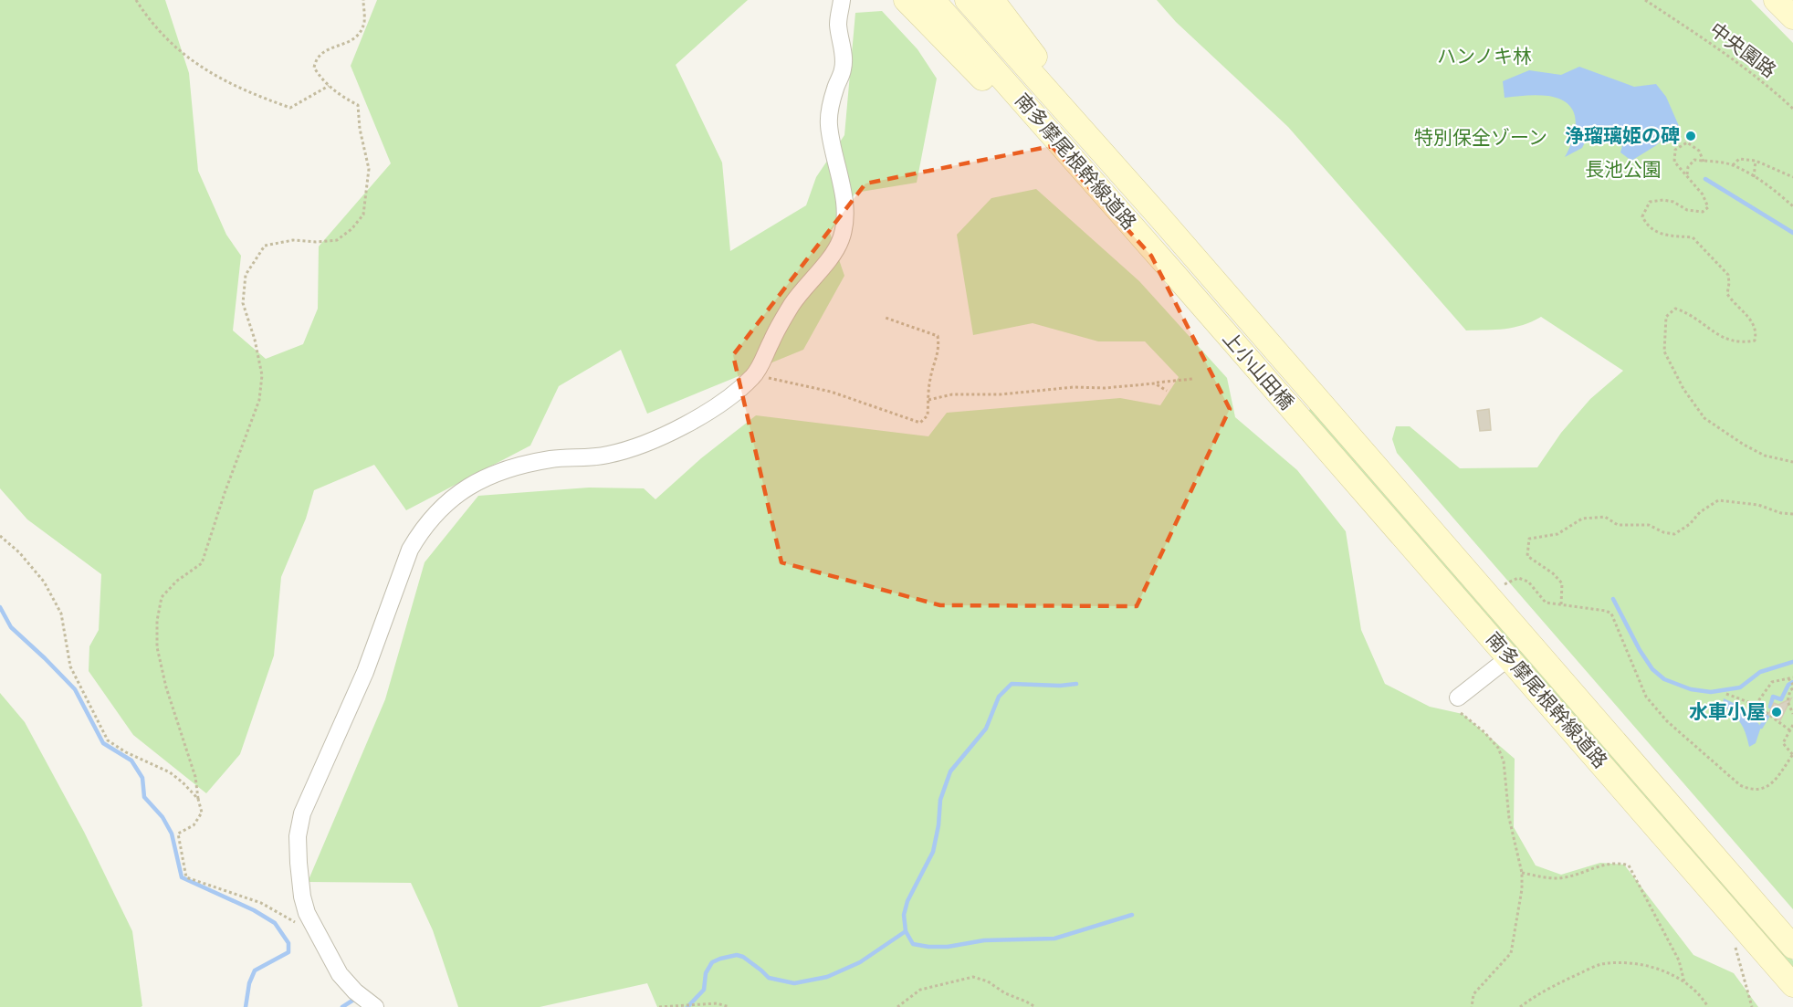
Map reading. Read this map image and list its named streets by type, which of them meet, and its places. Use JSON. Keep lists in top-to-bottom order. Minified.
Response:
{"streets":{"main road":["南多摩尾根幹線道路","上小山田橋"],"path":["中央園路"]},"crossings":[["南多摩尾根幹線道路","上小山田橋"]],"parks":["ハンノキ林","特別保全ゾーン","長池公園"],"places":["浄瑠璃姫の碑","水車小屋"]}
